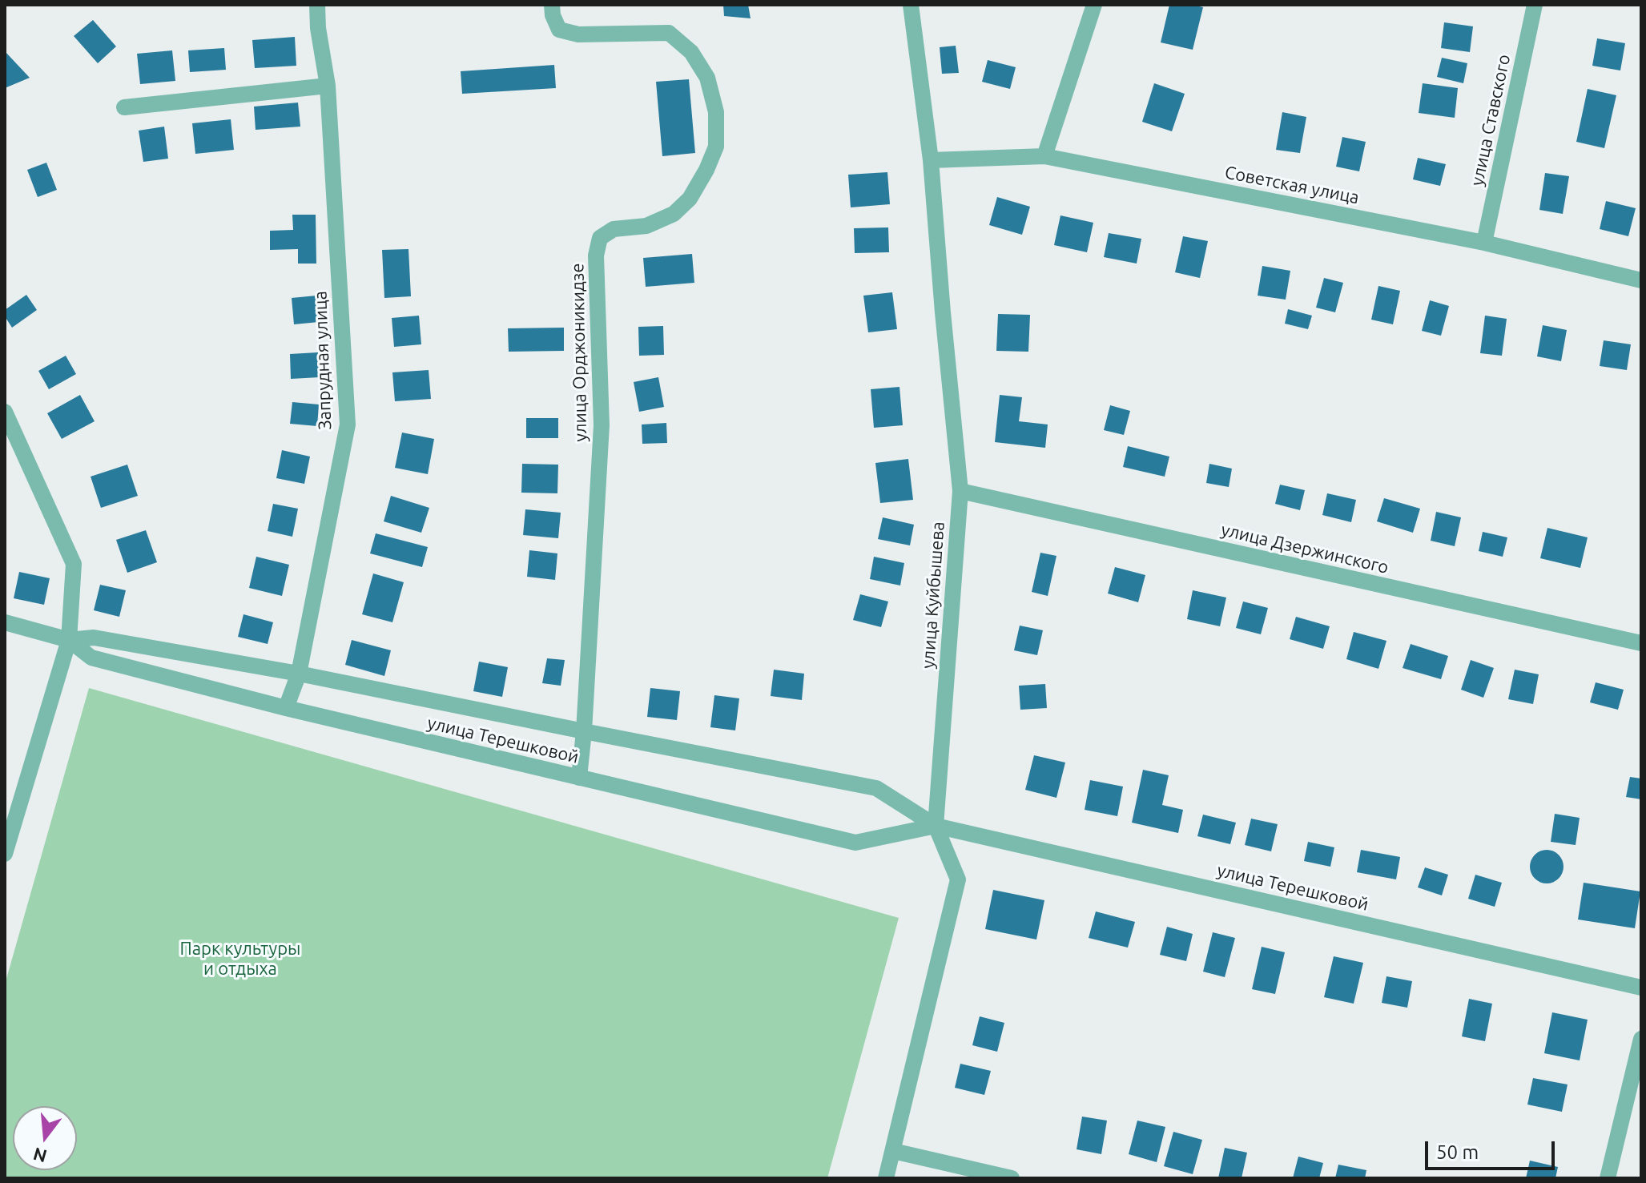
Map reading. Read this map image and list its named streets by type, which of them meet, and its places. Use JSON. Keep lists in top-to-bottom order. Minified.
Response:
{"streets":{"street":["улица Ставского","Советская улица","улица Орджоникидзе","Запрудная улица","улица Дзержинского","улица Куйбышева","улица Терешковой"]},"crossings":[["улица Ставского","Советская улица"],["Советская улица","улица Куйбышева"],["улица Орджоникидзе","улица Терешковой"],["Запрудная улица","улица Терешковой"],["улица Дзержинского","улица Куйбышева"],["улица Куйбышева","улица Терешковой"]],"parks":["Парк культуры и отдыха"],"scale_bar":"50 m","north":"bottom"}
